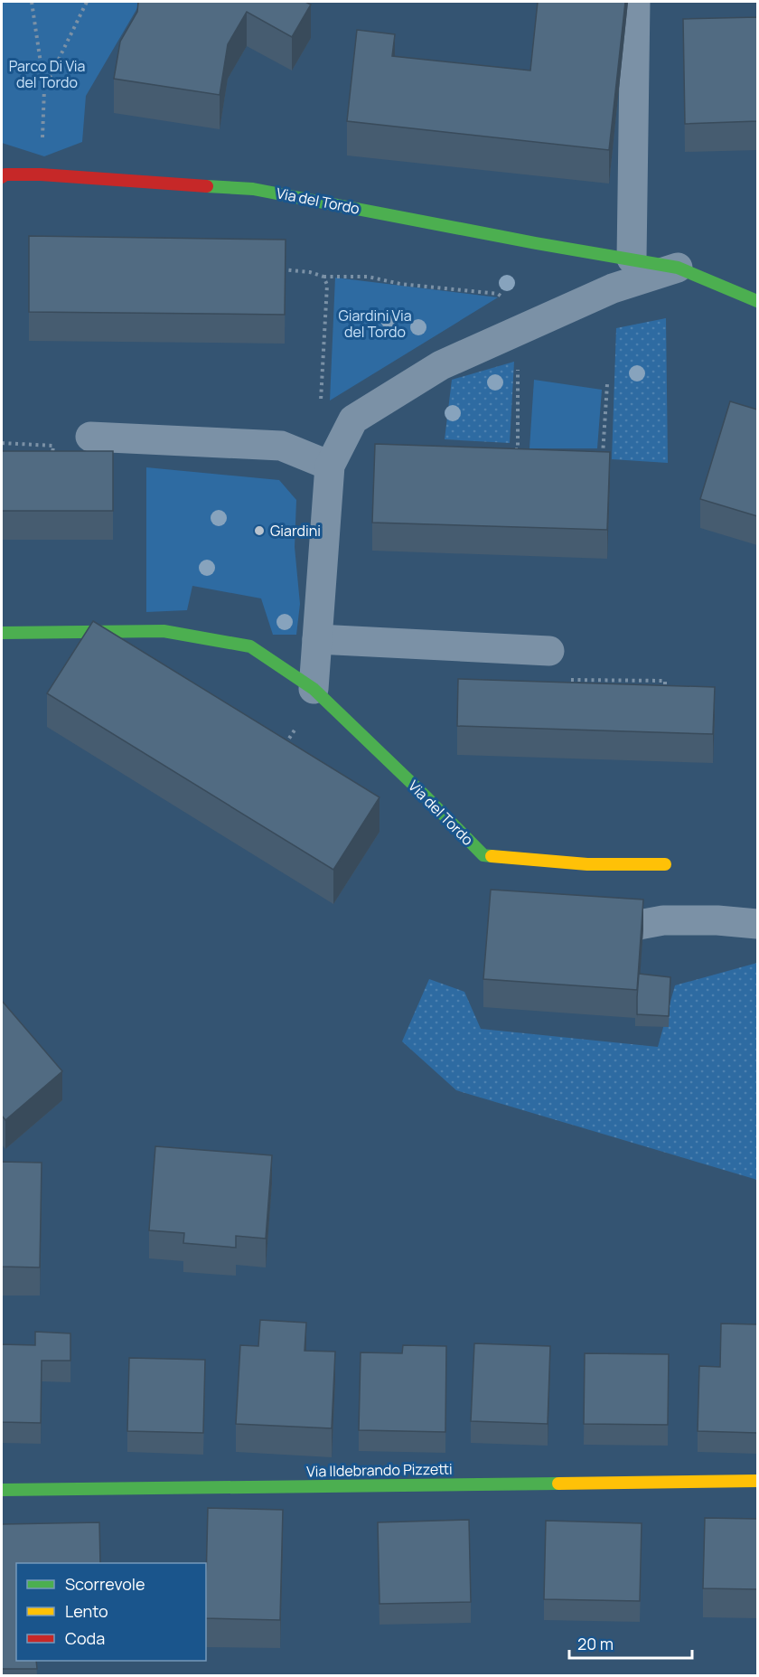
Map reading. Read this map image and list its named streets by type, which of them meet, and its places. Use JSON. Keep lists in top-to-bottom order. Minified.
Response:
{"streets":{"street":["Via del Tordo","Via Ildebrando Pizzetti"]},"parks":["Parco Di Via del Tordo","Giardini Via del Tordo"],"places":["Giardini"],"legend":["Scorrevole","Lento","Coda"],"scale_bar":"20 m"}
